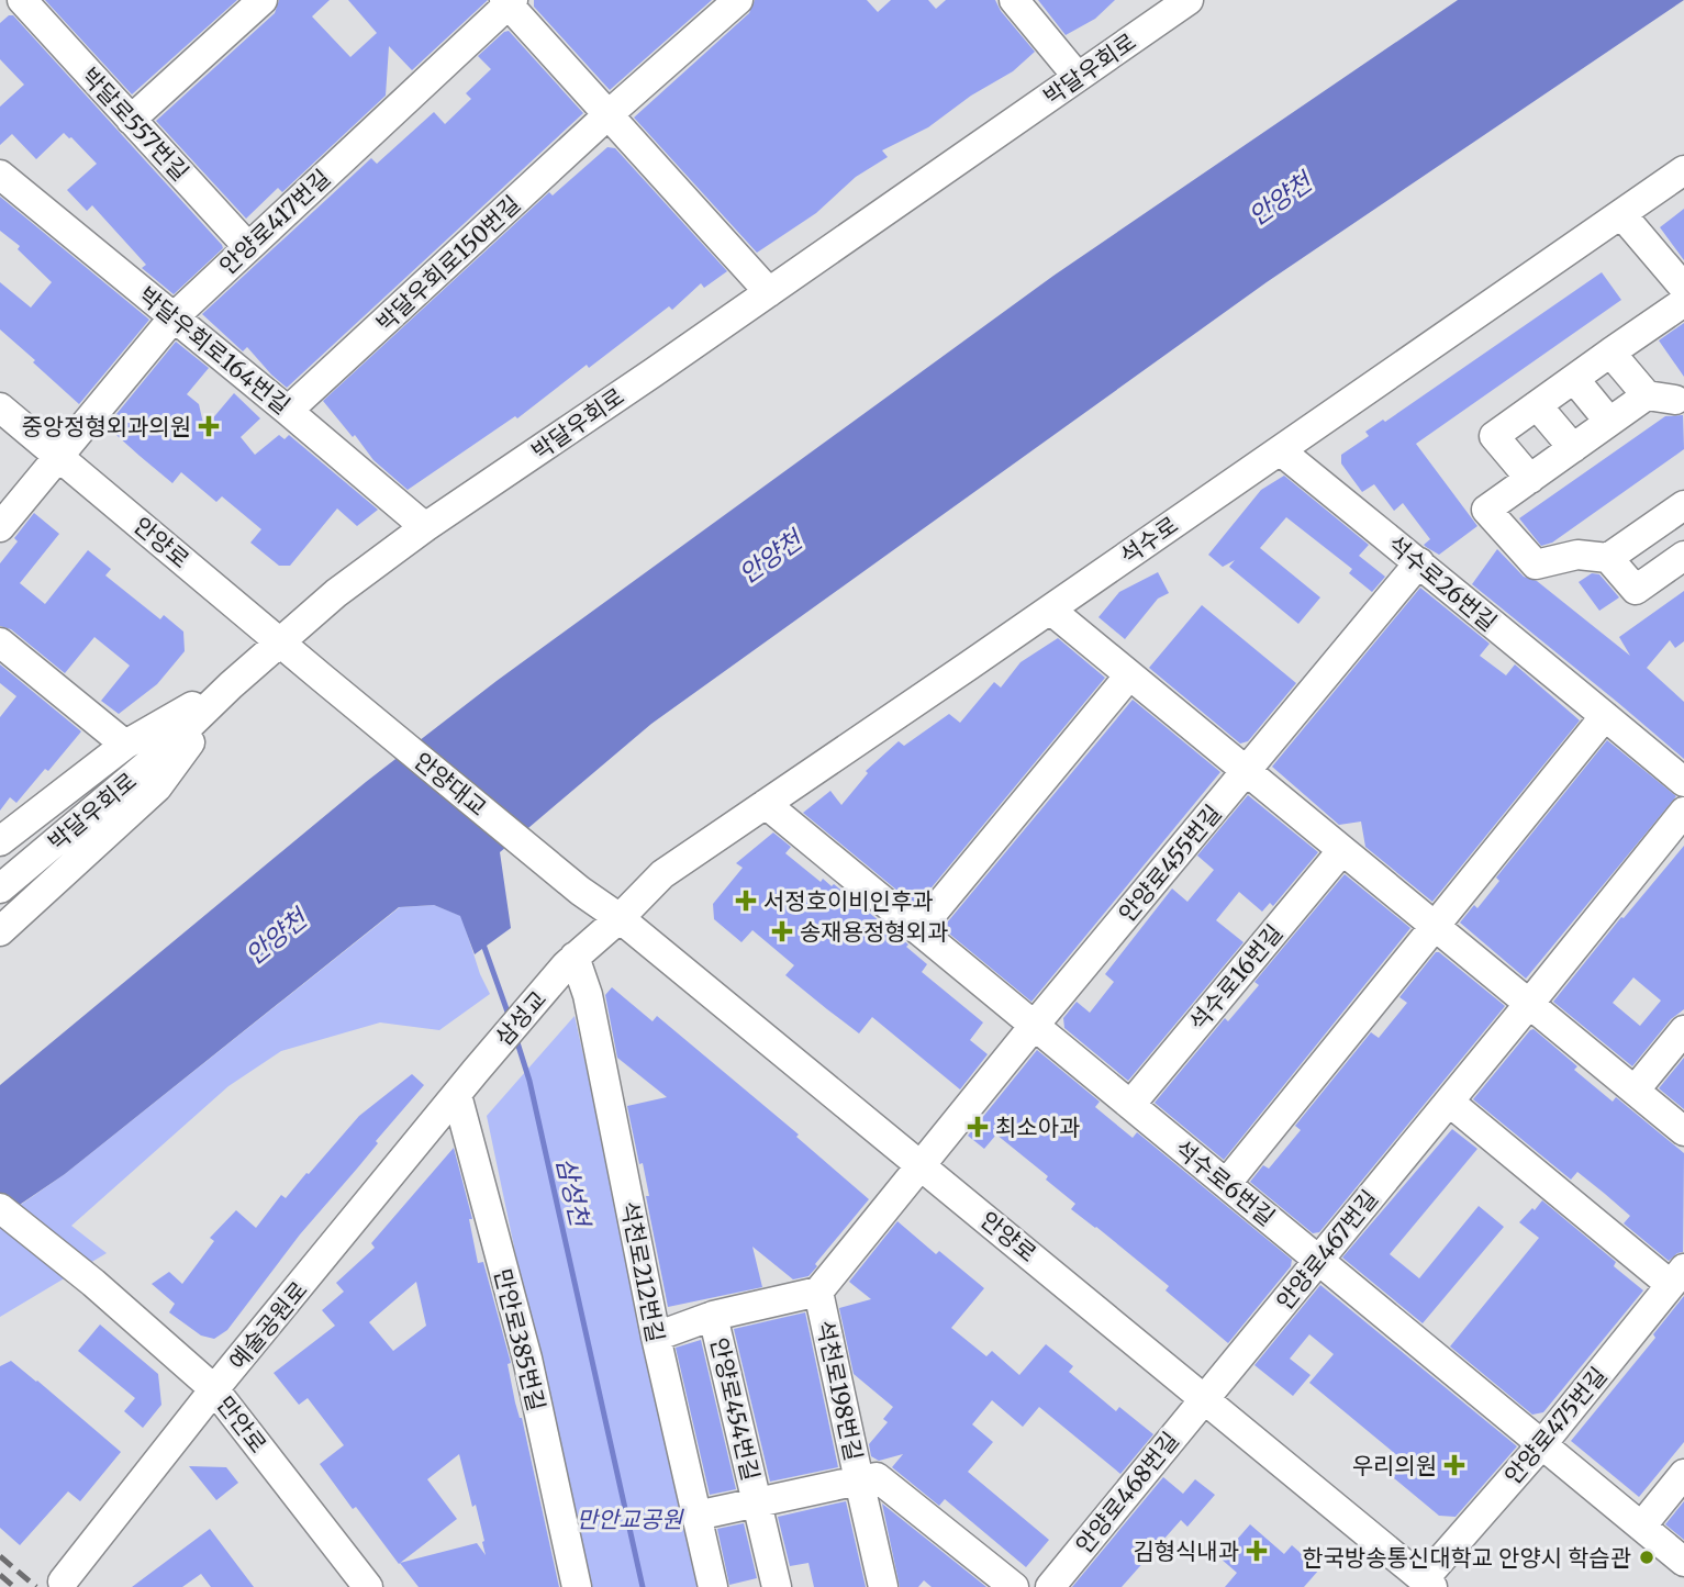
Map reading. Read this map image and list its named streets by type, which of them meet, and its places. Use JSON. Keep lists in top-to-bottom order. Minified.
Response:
{"streets":{"street":["박달우회로","박달로557번길","안양로417번길","박달우회로150번길","박달우회로164번길","석수로","안양로","석수로26번길","안양대교","안양로455번길","석수로16번길","삼성교","석수로6번길","안양로467번길","석천로212번길","예술공원로","만안로385번길","석천로198번길","안양로454번길","만안로","안양로475번길","안양로468번길"]},"crossings":[["박달우회로","박달우회로164번길"],["박달우회로","안양로"],["박달로557번길","안양로417번길"],["안양로417번길","박달우회로164번길"],["안양로417번길","안양로"],["박달우회로150번길","박달우회로164번길"],["석수로","안양로"],["석수로","석수로26번길"],["석수로","석수로6번길"],["안양로","안양대교"],["안양로","안양로455번길"],["안양로","안양로467번길"],["안양로","안양로475번길"],["안양로","안양로468번길"],["석수로26번길","안양로455번길"],["안양로455번길","석수로6번길"],["석수로16번길","석수로6번길"],["삼성교","석천로212번길"],["삼성교","예술공원로"],["석수로6번길","안양로467번길"],["석수로6번길","안양로475번길"],["안양로467번길","안양로468번길"],["석천로212번길","안양로454번길"],["예술공원로","만안로385번길"],["예술공원로","만안로"],["석천로198번길","안양로454번길"]],"water":["안양천","삼성천"],"parks":["만안교공원"],"places":{"health":["중앙정형외과의원","서정호이비인후과","송재용정형외과","최소아과","우리의원","김형식내과"],"other":["한국방송통신대학교 안양시 학습관"]}}
